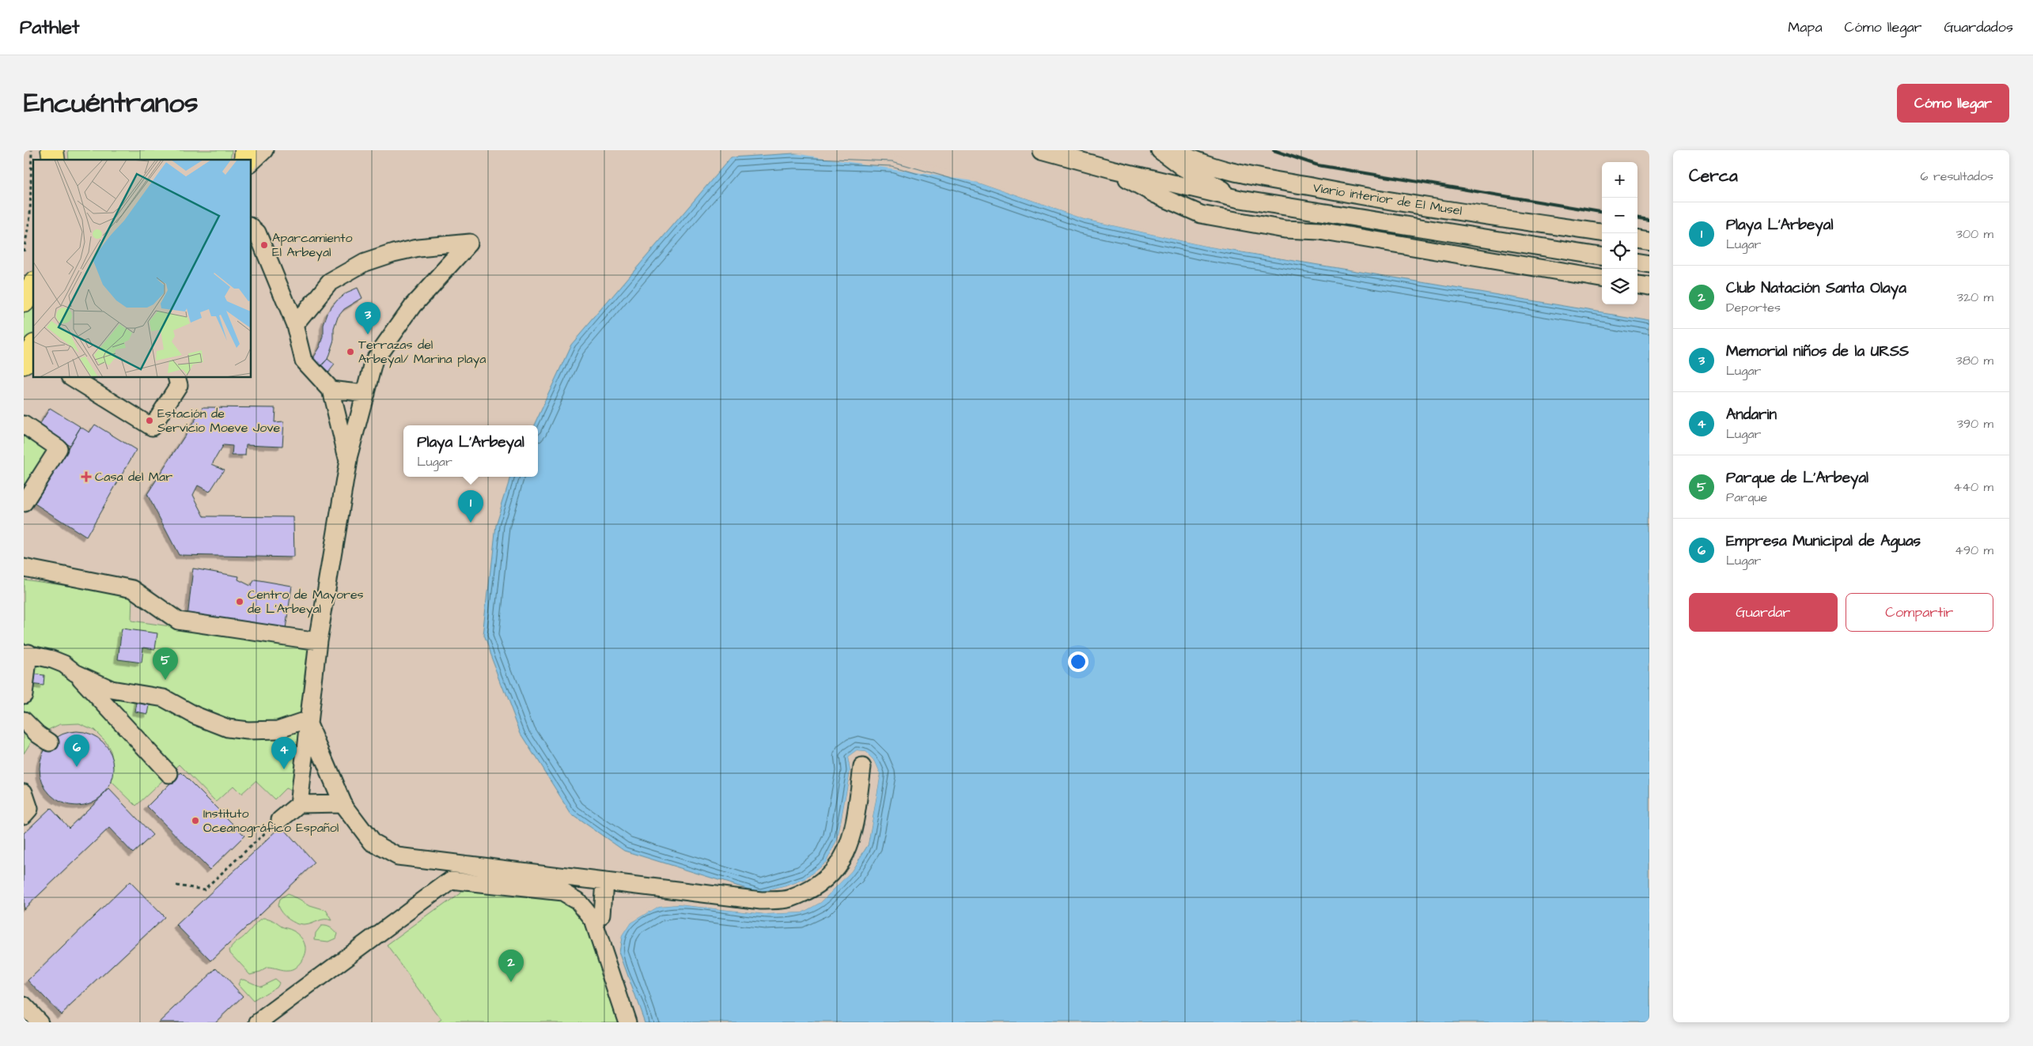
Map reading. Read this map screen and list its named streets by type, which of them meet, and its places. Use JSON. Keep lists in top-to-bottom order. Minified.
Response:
{"streets":{"street":["Viario interior de El Musel"]},"places":{"other":["Aparcamiento El Arbeyal","Terrazas del Arbeyal/ Marina playa","Estación de Servicio Moeve Jove","Centro de Mayores de L'Arbeyal","Instituto Oceanográfico Español"],"health":["Casa del Mar"]},"page":{"header":"Pathlet","nav":["Mapa","Cómo llegar","Guardados"],"title":"Encuéntranos","buttons":["Cómo llegar",["Guardar","Compartir"]],"heading":["Cerca","6 resultados"],"map_buttons":["+","−"],"list":[{"mark":"1","name":"Playa L'Arbeyal","note":"Lugar","value":"300 m"},{"mark":"2","name":"Club Natación Santa Olaya","note":"Deportes","value":"320 m"},{"mark":"3","name":"Memorial niños de la URSS","note":"Lugar","value":"380 m"},{"mark":"4","name":"Andarin","note":"Lugar","value":"390 m"},{"mark":"5","name":"Parque de L'Arbeyal","note":"Parque","value":"440 m"},{"mark":"6","name":"Empresa Municipal de Aguas","note":"Lugar","value":"490 m"}],"pins":["3","1","5","6","4","2"],"popup":["Playa L'Arbeyal","Lugar"]}}
